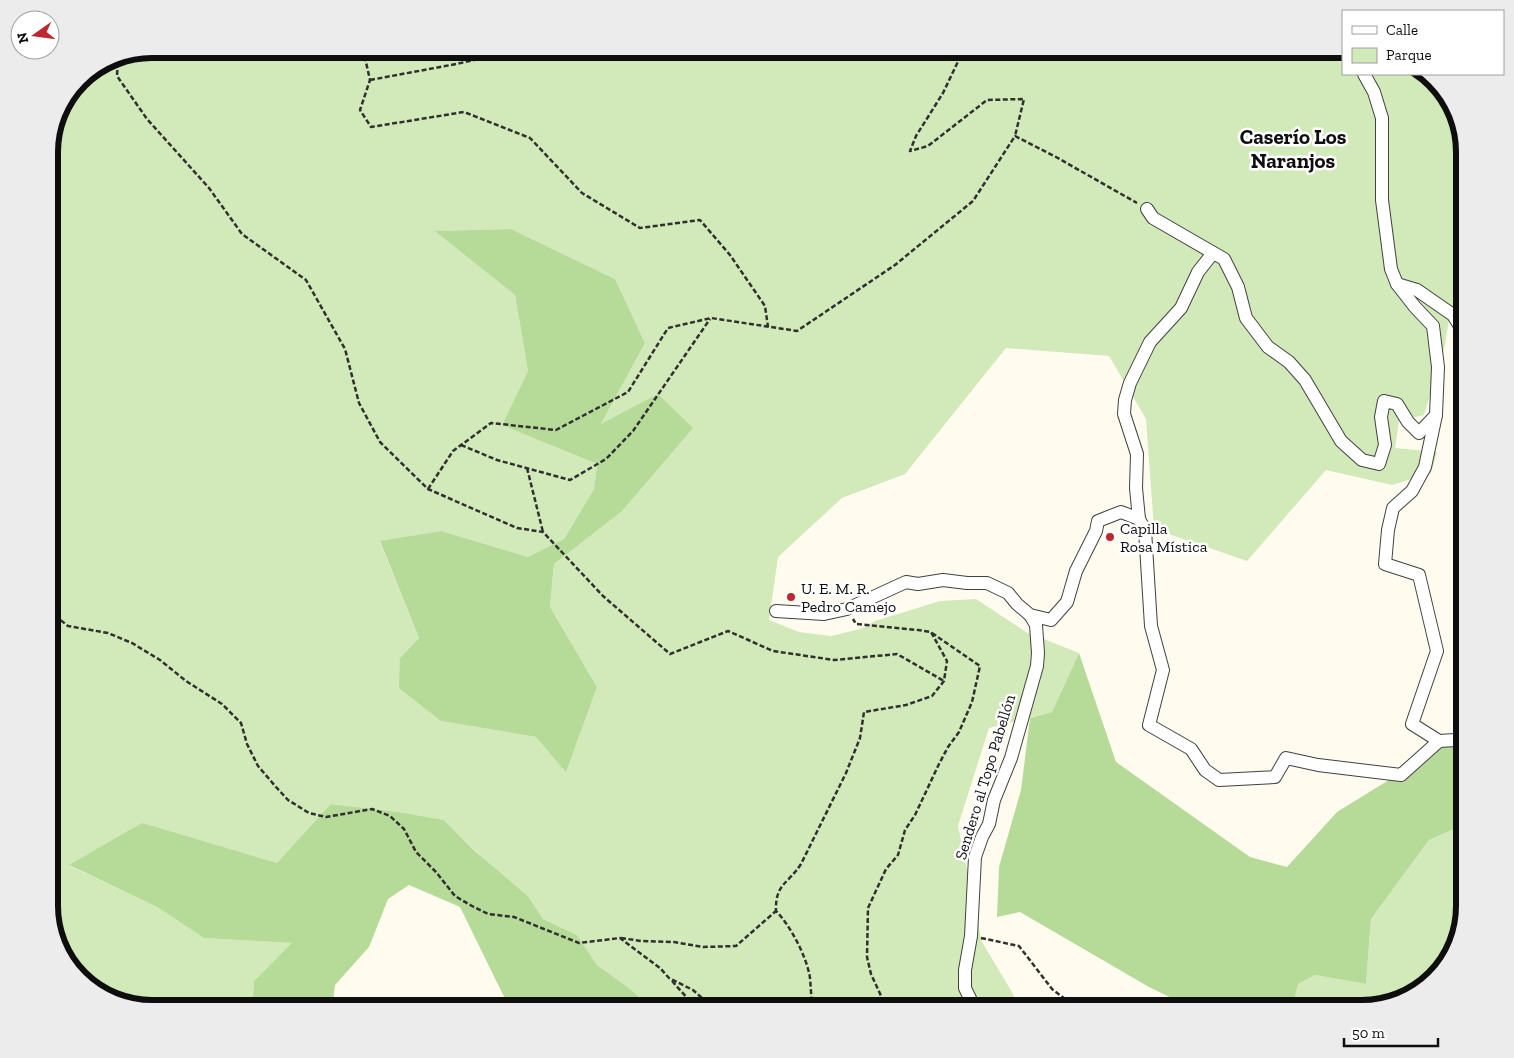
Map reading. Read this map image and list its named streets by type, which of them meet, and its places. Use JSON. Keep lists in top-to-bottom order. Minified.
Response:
{"streets":{"street":["Sendero al Topo Pabellón"]},"districts":["Caserío Los Naranjos"],"places":["Capilla Rosa Mística","U. E. M. R. Pedro Camejo"],"legend":["Calle","Parque"],"scale_bar":"50 m","north":"left"}
